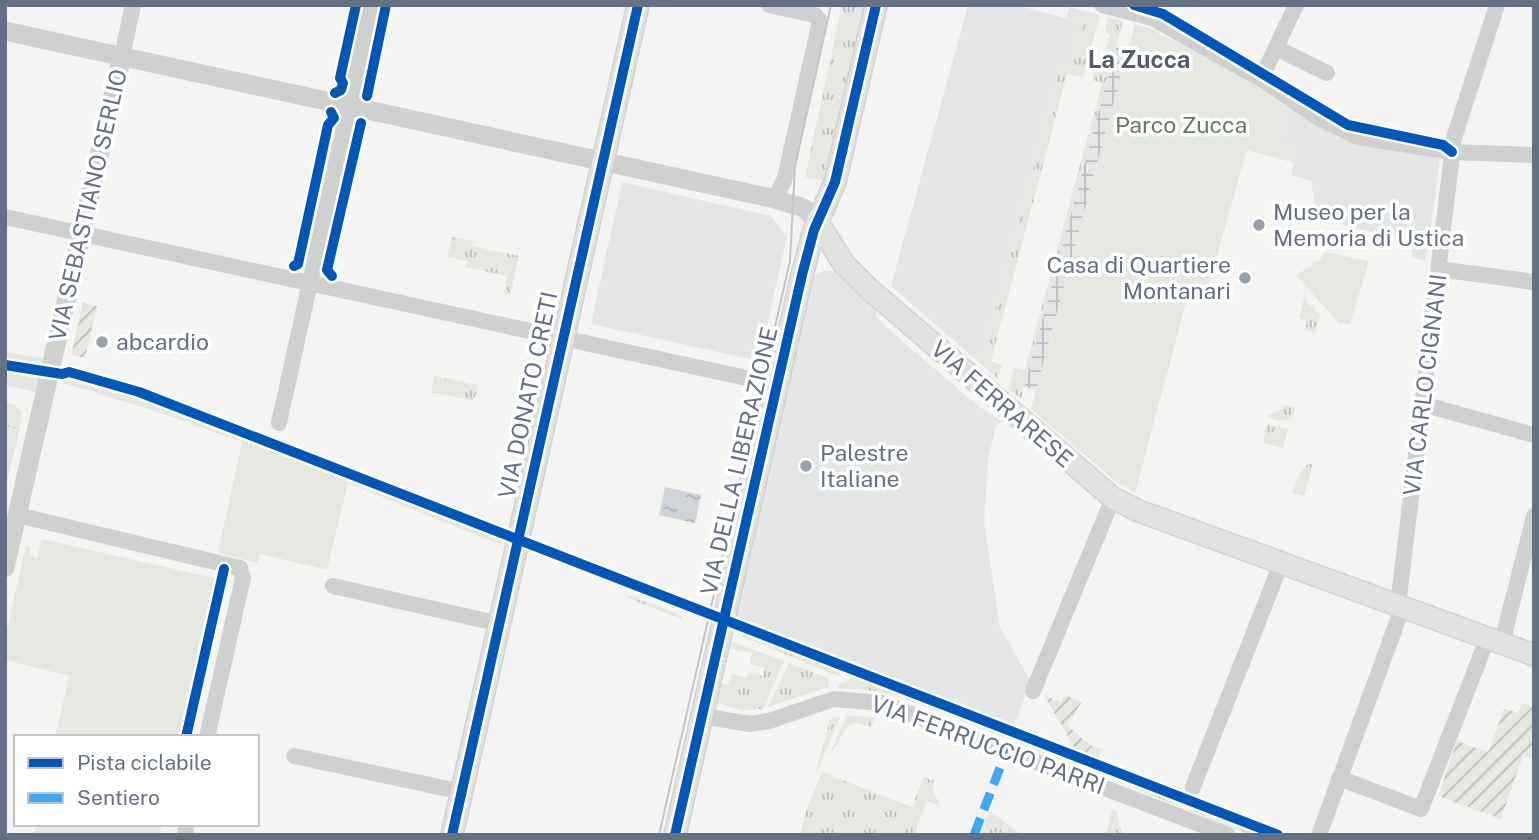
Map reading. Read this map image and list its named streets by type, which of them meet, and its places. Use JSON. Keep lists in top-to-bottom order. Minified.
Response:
{"streets":{"main road":["VIA DONATO CRETI","VIA FERRARESE","VIA DELLA LIBERAZIONE"],"street":["VIA SEBASTIANO SERLIO","VIA CARLO CIGNANI","VIA FERRUCCIO PARRI"]},"crossings":[["VIA CARLO CIGNANI","VIA FERRARESE"],["VIA FERRARESE","VIA DELLA LIBERAZIONE"],["VIA DELLA LIBERAZIONE","VIA FERRUCCIO PARRI"]],"districts":["La Zucca"],"parks":["Parco Zucca"],"places":["Museo per la Memoria di Ustica","Casa di Quartiere Montanari","abcardio","Palestre Italiane"],"legend":["Pista ciclabile","Sentiero"]}
